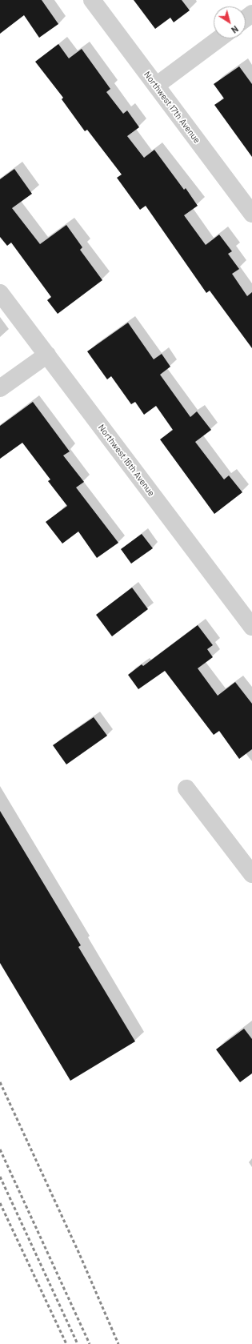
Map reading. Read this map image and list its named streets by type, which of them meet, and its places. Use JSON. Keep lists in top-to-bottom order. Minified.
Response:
{"streets":{"street":["Northwest 17th Avenue","Northwest 16th Avenue"]},"north":"bottom right"}
